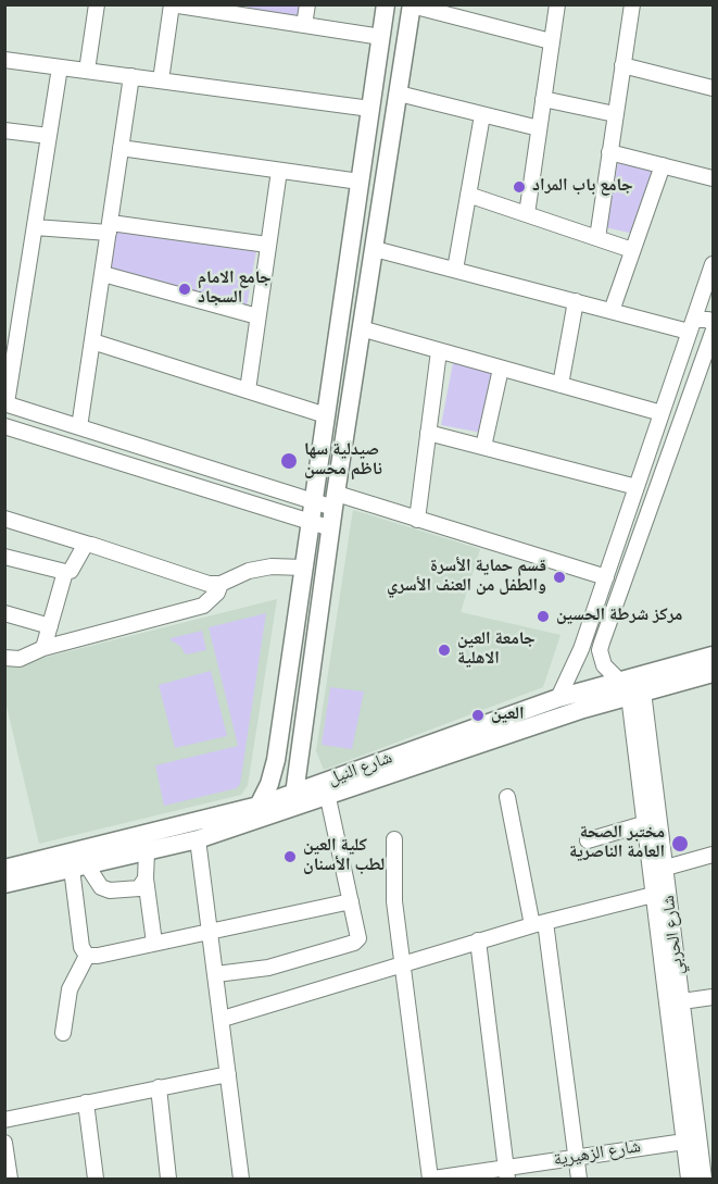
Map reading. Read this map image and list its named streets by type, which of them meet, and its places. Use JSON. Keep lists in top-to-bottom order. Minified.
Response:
{"streets":{"main road":["شارع النيل"],"street":["شارع الحربي","شارع الزهيرية"]},"crossings":[["شارع النيل","شارع الحربي"],["شارع الحربي","شارع الزهيرية"]],"places":["جامع باب المراد","جامع الامام السجاد","صيدلية سها ناظم محسن","قسم حماية الأسرة والطفل من العنف الأسري","مركز شرطة الحسين","جامعة العين الاهلية","العين","مختبر الصحة العامة الناصرية","كلية العين لطب الأسنان"]}
